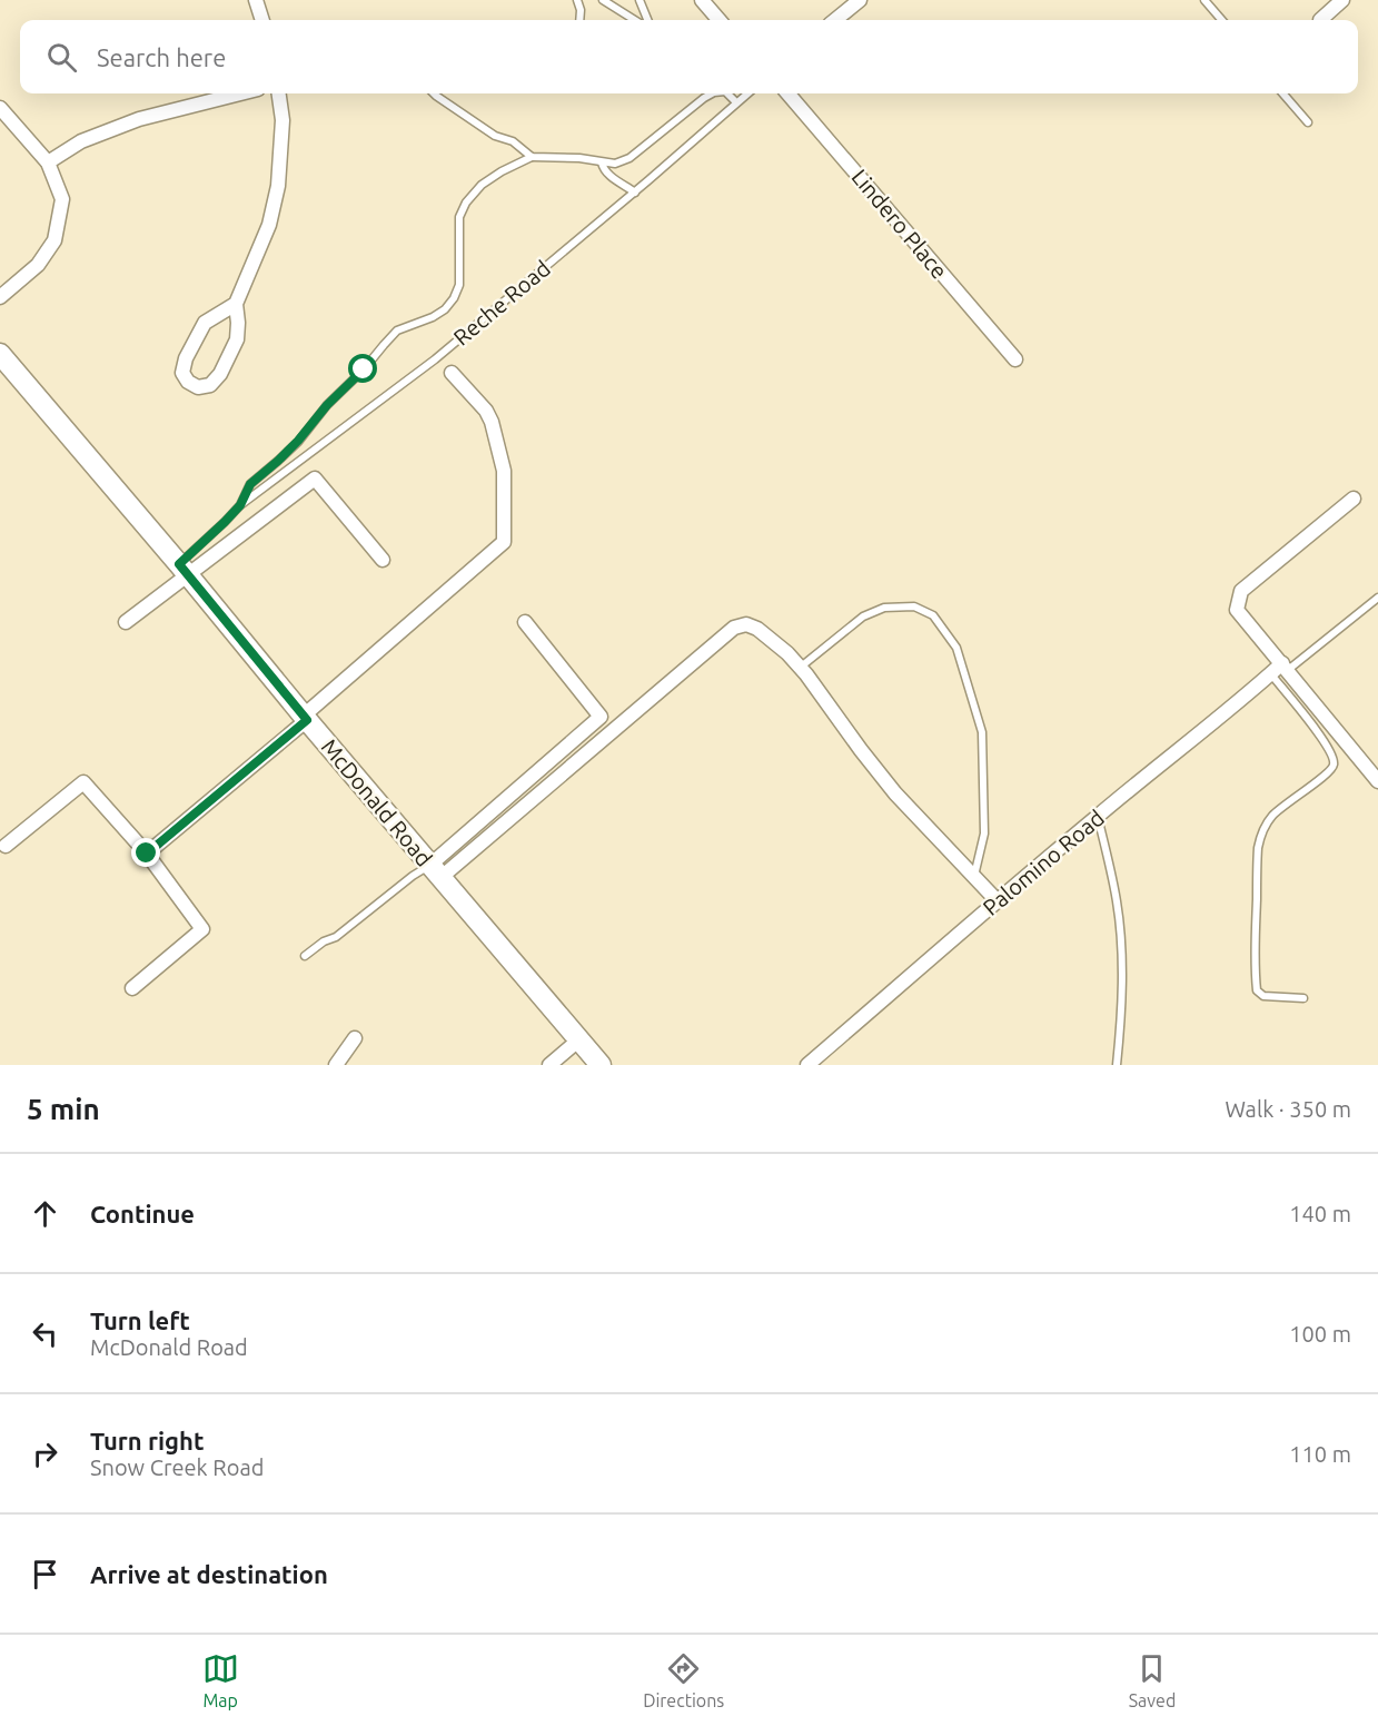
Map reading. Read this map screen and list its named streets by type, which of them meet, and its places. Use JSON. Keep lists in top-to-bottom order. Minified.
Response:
{"streets":{"street":["Lindero Place","McDonald Road","Palomino Road"],"lane":["Reche Road"]},"page":{"search":"Search here","heading":["5 min","Walk · 350 m"],"list":[["Continue","140 m"],["Turn left","McDonald Road","100 m"],["Turn right","Snow Creek Road","110 m"],"Arrive at destination"],"nav":["Map","Directions","Saved"]}}
